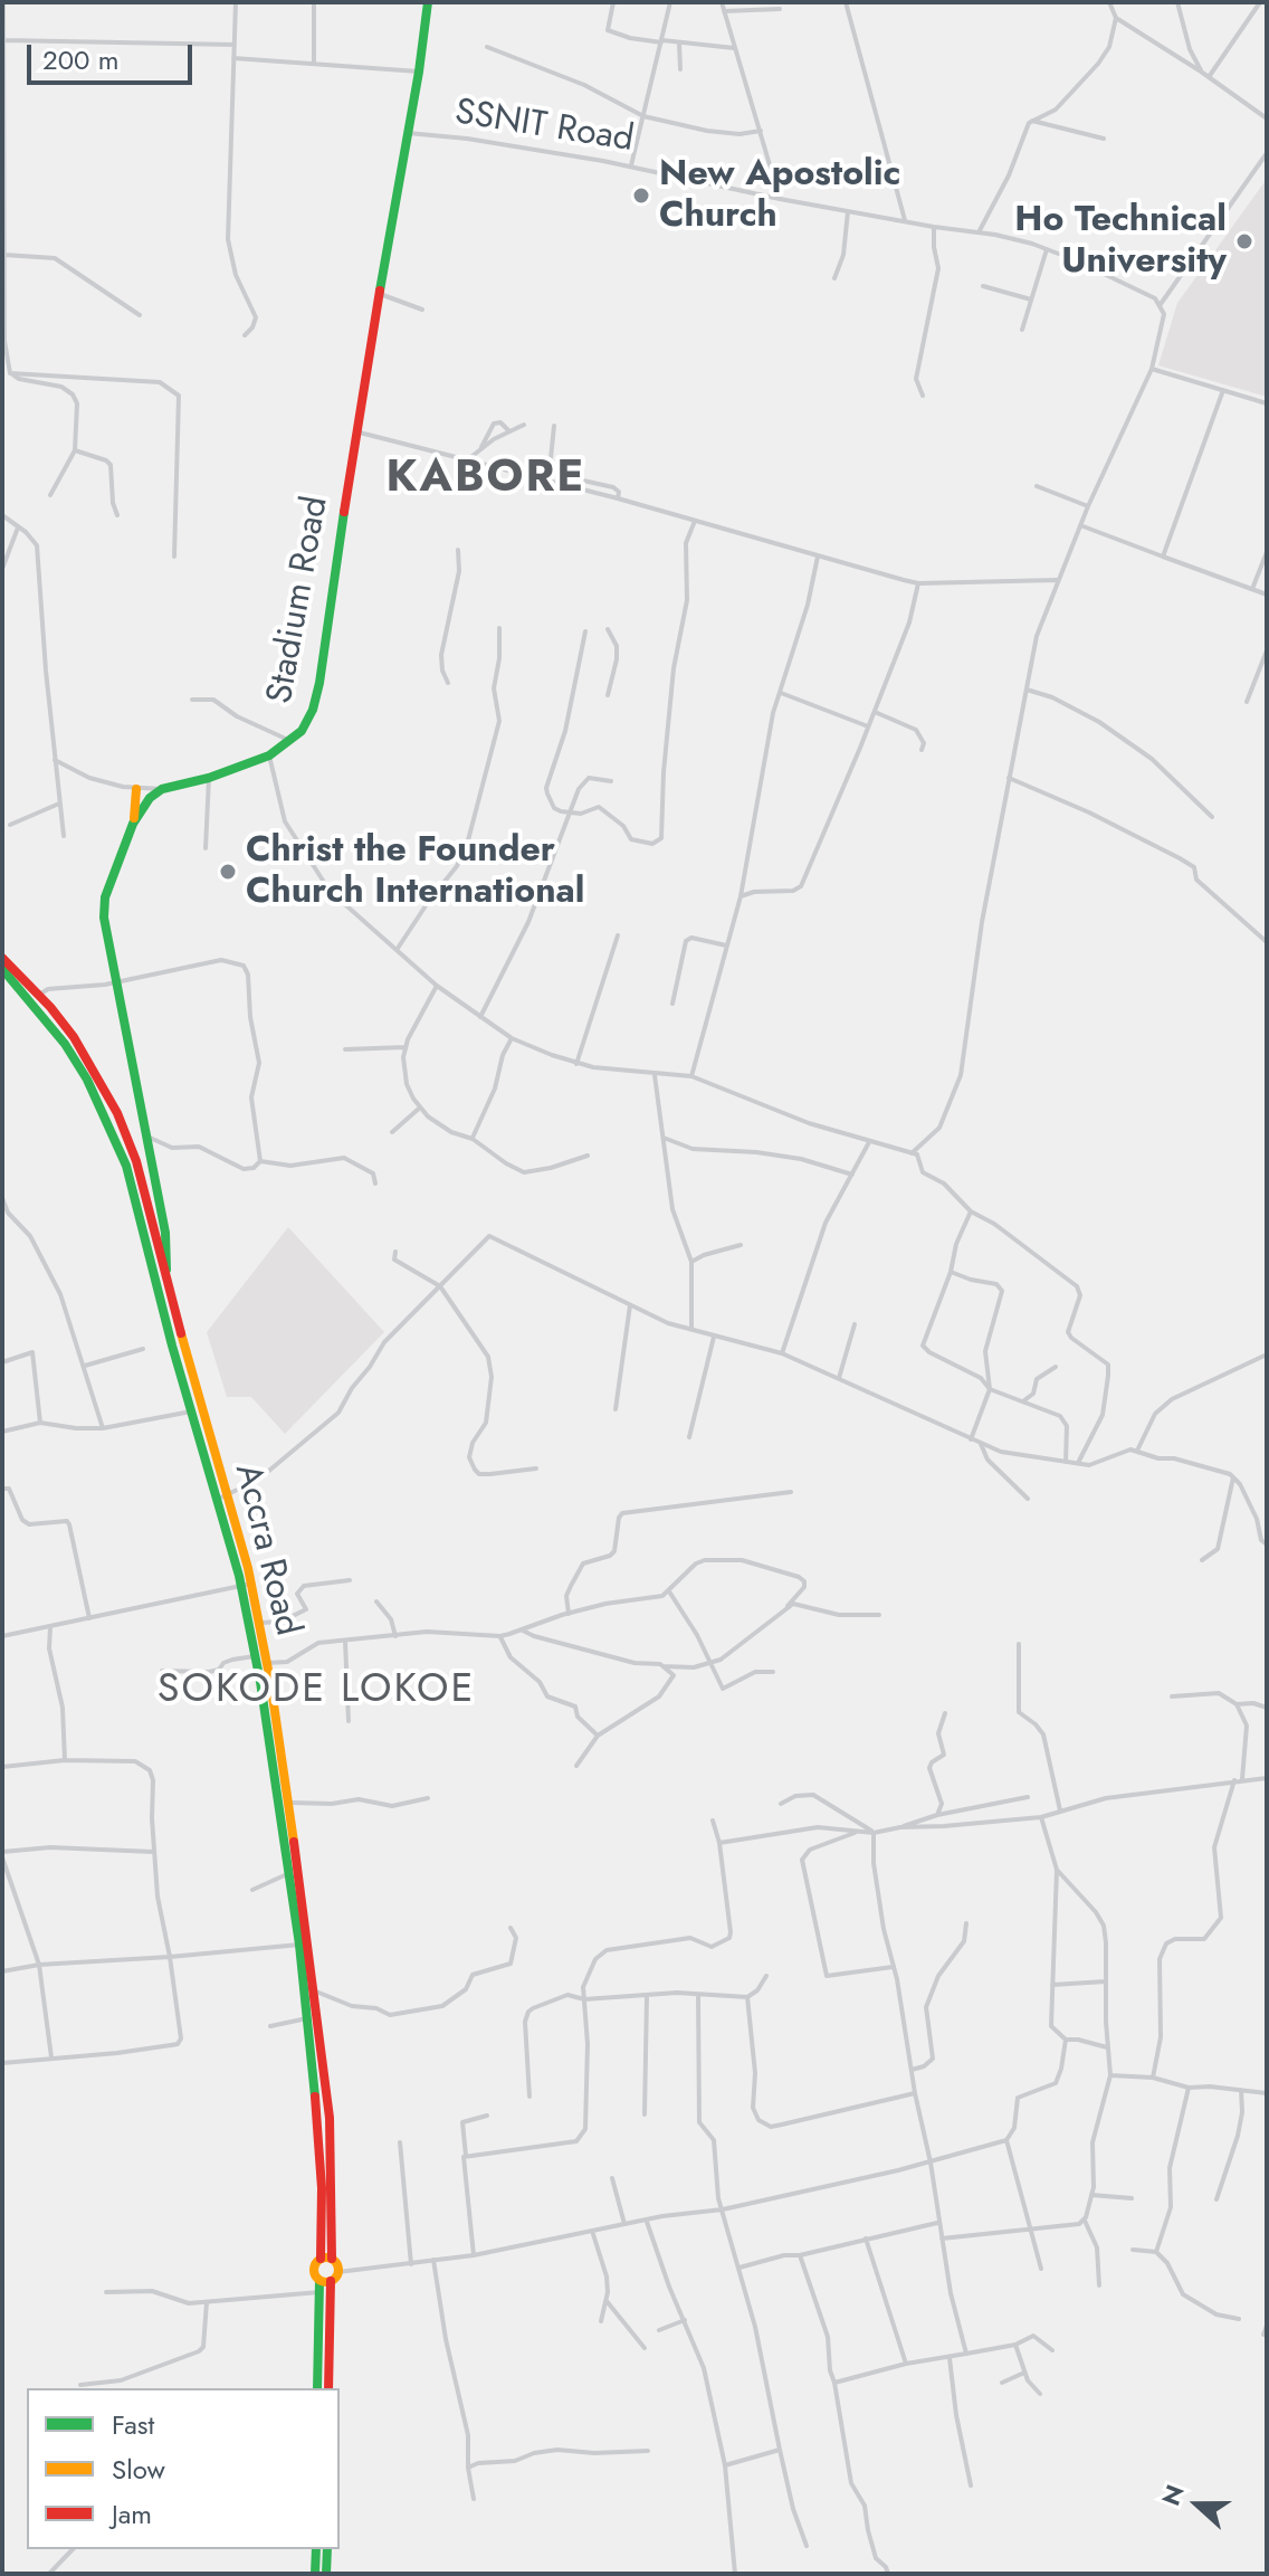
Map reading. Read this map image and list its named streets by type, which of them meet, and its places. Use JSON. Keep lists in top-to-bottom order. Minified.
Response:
{"streets":{"main road":["Stadium Road","Accra Road"],"street":["SSNIT Road"]},"crossings":[["SSNIT Road","Stadium Road"]],"districts":["KABORE","SOKODE LOKOE"],"places":["New Apostolic Church","Ho Technical University","Christ the Founder Church International"],"legend":["Fast","Slow","Jam"],"scale_bar":"200 m","north":"left"}
